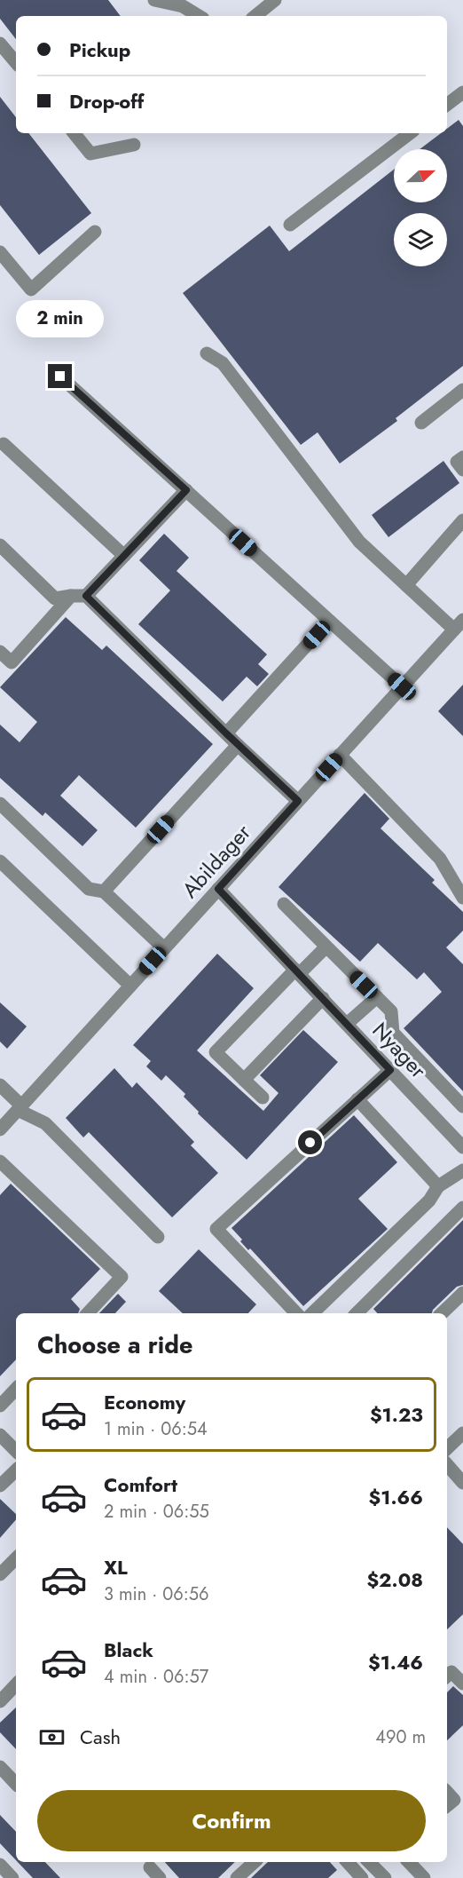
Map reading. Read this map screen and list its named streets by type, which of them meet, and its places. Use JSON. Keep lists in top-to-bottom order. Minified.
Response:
{"streets":{"street":["Abildager","Nyager"]},"crossings":[["Abildager","Nyager"]],"north":"right","page":{"banner":["Pickup","Drop-off"],"bubble":"2 min","heading":"Choose a ride","list":[{"name":"Economy","note":"1 min · 06:54","value":"$1.23"},{"name":"Comfort","note":"2 min · 06:55","value":"$1.66"},{"name":"XL","note":"3 min · 06:56","value":"$2.08"},{"name":"Black","note":"4 min · 06:57","value":"$1.46"}],"pay":["Cash","490 m"],"buttons":"Confirm"}}
